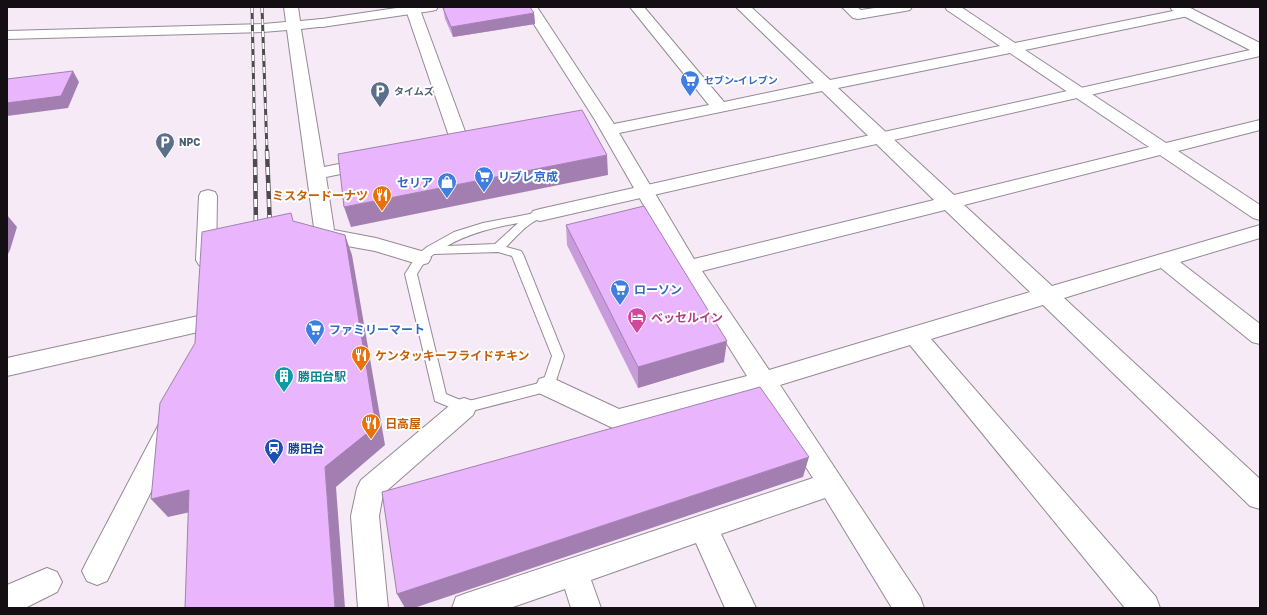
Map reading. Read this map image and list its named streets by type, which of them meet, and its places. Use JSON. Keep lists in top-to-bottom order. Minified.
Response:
{"places":{"supermarket":["セブン-イレブン","リブレ京成","ローソン","ファミリーマート"],"parking":["タイムズ","NPC"],"shop":["セリア"],"restaurant":["ミスタードーナツ","ケンタッキーフライドチキン","日高屋"],"hotel":["ベッセルイン"],"building":["勝田台駅"],"station":["勝田台"]}}
